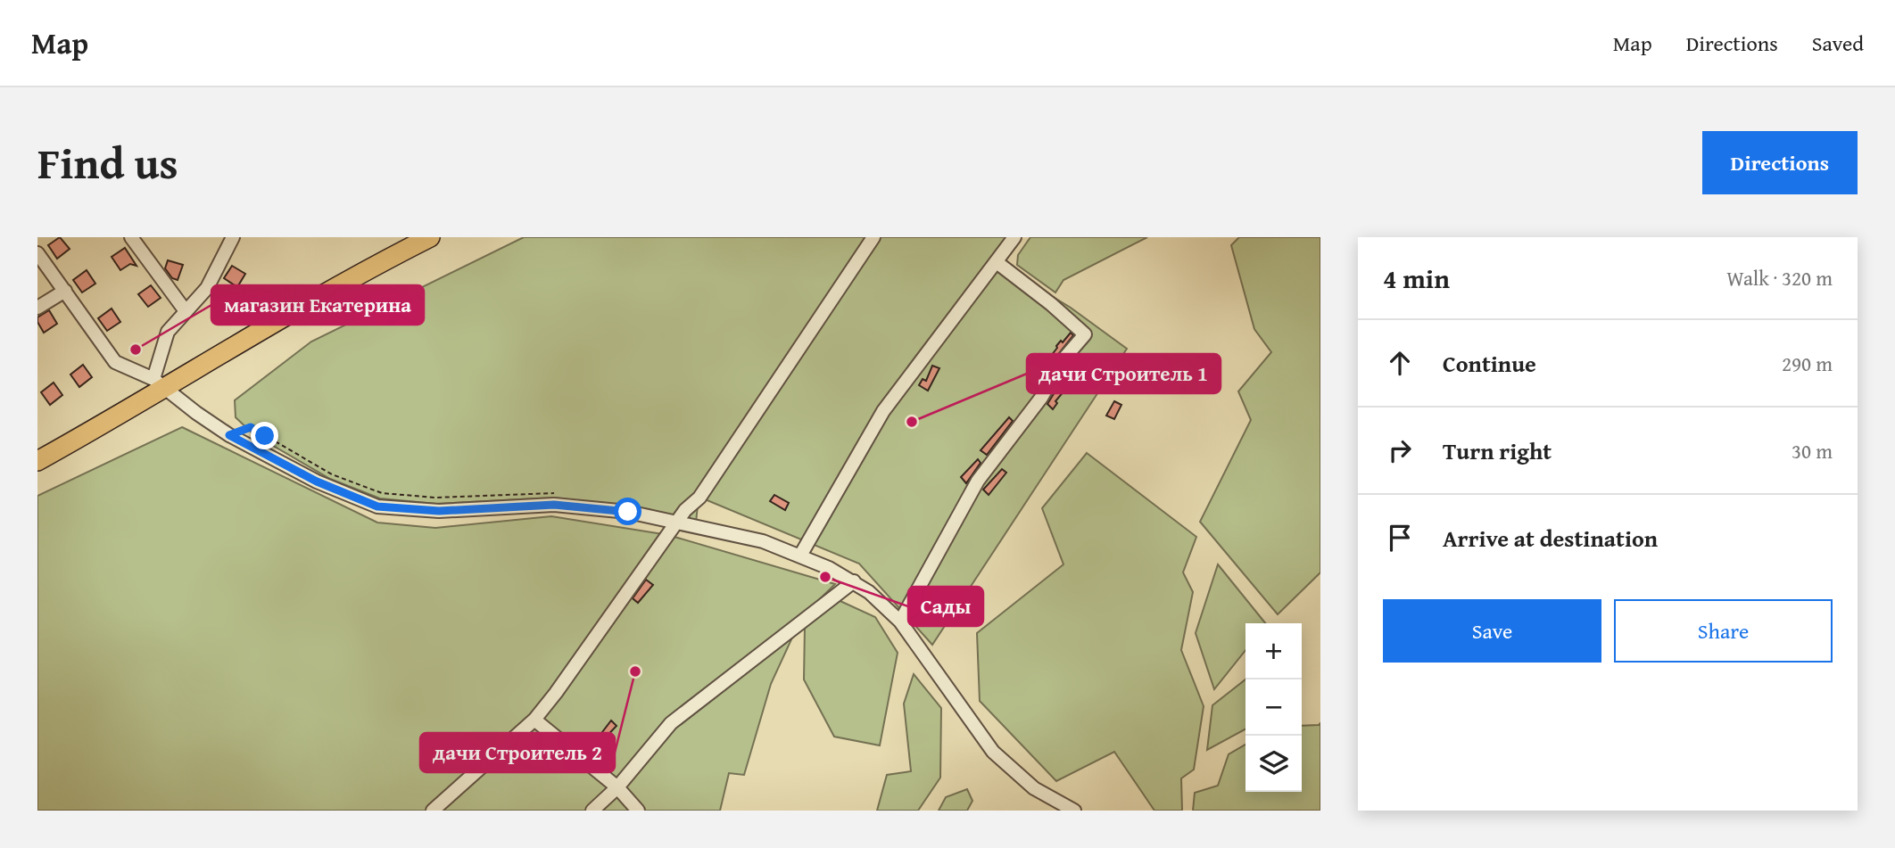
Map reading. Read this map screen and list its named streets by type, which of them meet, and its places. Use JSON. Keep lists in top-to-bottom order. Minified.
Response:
{"places":["магазин Екатерина","дачи Строитель 1","Сады","дачи Строитель 2"],"page":{"header":"Map","nav":["Map","Directions","Saved"],"title":"Find us","buttons":["Directions",["Save","Share"]],"heading":["4 min","Walk · 320 m"],"list":[["Continue","290 m"],["Turn right","30 m"],"Arrive at destination"],"map_buttons":["+","−"]}}
